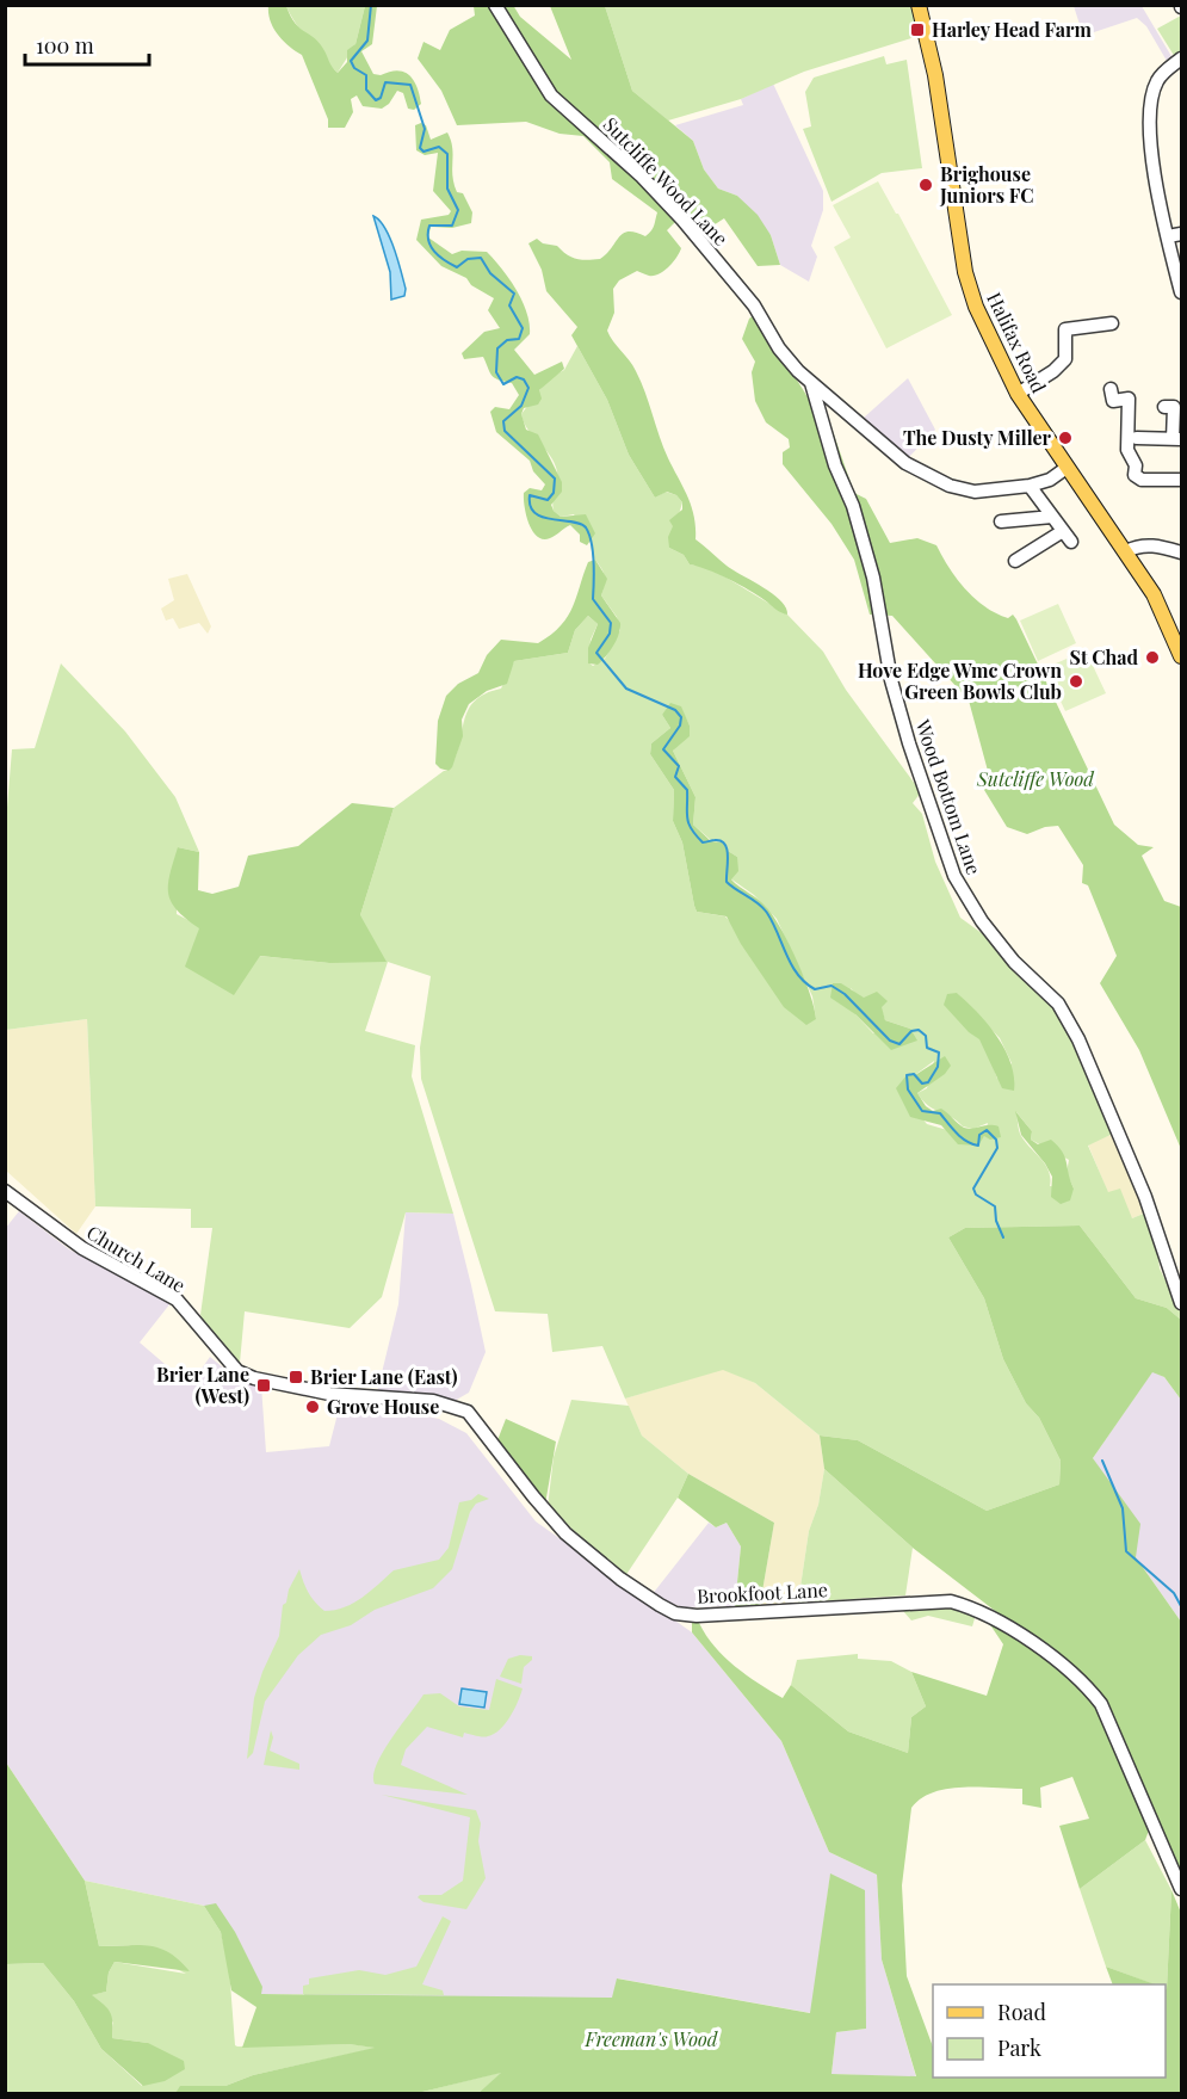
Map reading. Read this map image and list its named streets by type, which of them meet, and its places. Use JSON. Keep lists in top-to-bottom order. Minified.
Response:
{"streets":{"main road":["Halifax Road"],"street":["Sutcliffe Wood Lane","Wood Bottom Lane","Church Lane","Brookfoot Lane"]},"crossings":[["Sutcliffe Wood Lane","Halifax Road"],["Sutcliffe Wood Lane","Wood Bottom Lane"],["Church Lane","Brookfoot Lane"]],"parks":["Sutcliffe Wood","Freeman's Wood"],"places":{"transit":["Harley Head Farm","Brier Lane (East)","Brier Lane (West)"],"other":["Brighouse Juniors FC","The Dusty Miller","St Chad","Hove Edge Wmc Crown Green Bowls Club","Grove House"]},"legend":["Road","Park"],"scale_bar":"100 m"}
